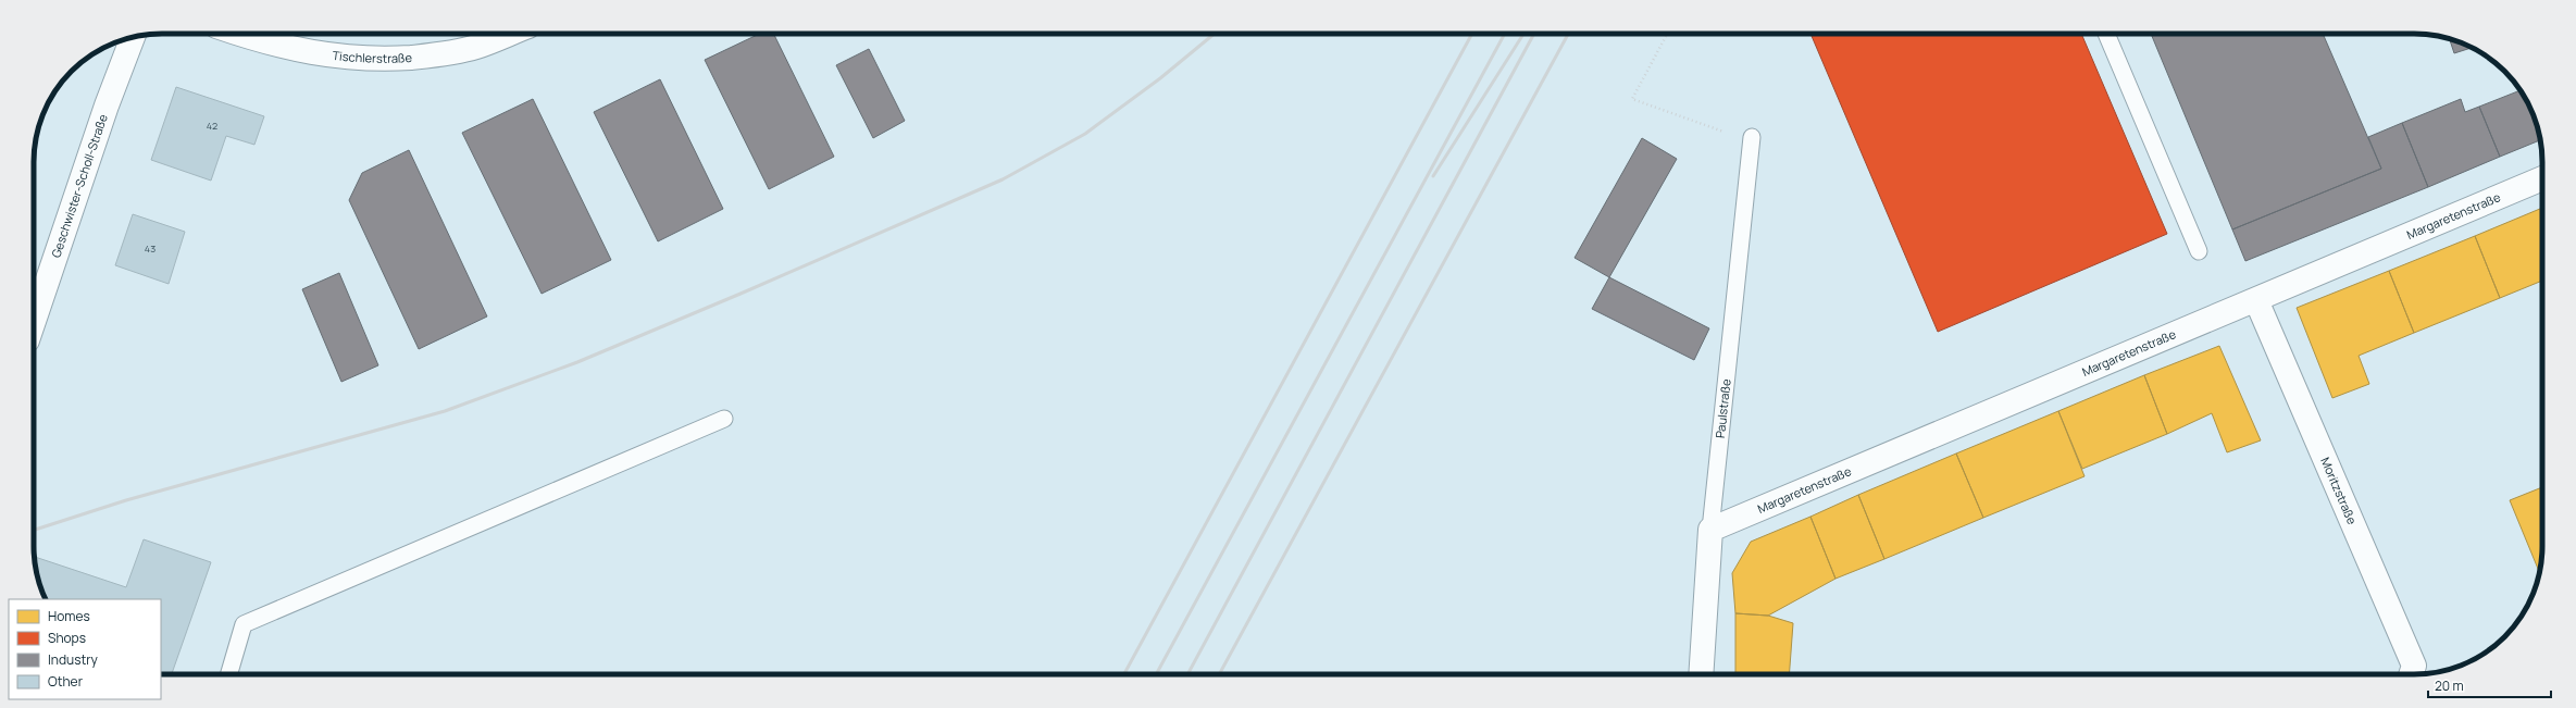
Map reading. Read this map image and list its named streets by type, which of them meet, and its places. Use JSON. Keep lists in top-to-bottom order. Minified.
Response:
{"streets":{"street":["Tischlerstraße","Geschwister-Scholl-Straße","Margaretenstraße","Paulstraße","Moritzstraße"]},"crossings":[["Margaretenstraße","Paulstraße"],["Margaretenstraße","Moritzstraße"]],"house_numbers":["42","43"],"legend":["Homes","Shops","Industry","Other"],"scale_bar":"20 m"}
